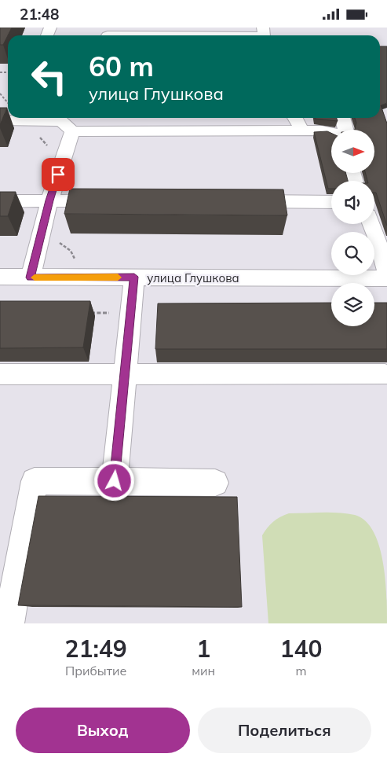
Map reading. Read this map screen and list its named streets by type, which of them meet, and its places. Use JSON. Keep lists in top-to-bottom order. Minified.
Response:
{"streets":{"street":["улица Глушкова"]},"north":"right","page":{"status":"21:48","turn":["60 m","улица Глушкова"],"eta":["21:49","Прибытие","1","мин","140","m"],"buttons":["Выход","Поделиться"]}}
